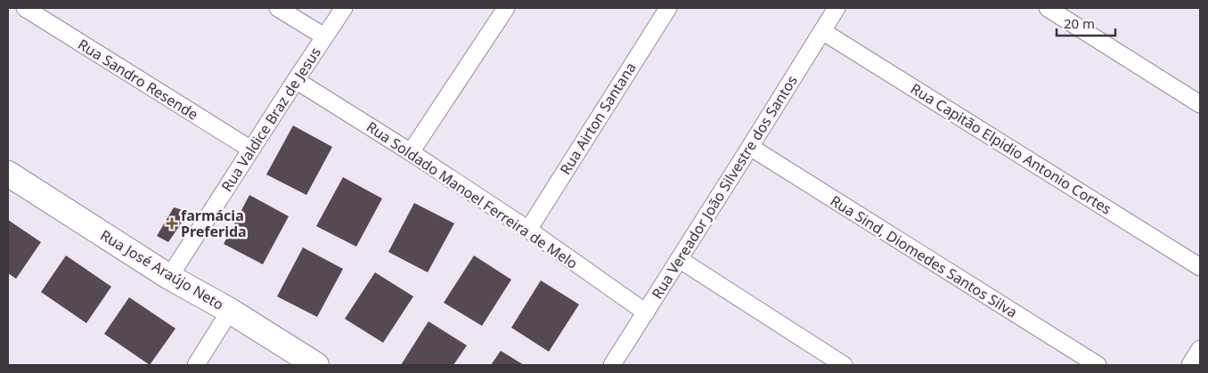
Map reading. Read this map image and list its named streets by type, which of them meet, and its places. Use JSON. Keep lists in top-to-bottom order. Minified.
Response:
{"streets":{"street":["Rua Sandro Resende","Rua Airton Santana","Rua Valdice Braz de Jesus","Rua Capitão Elpidio Antonio Cortes","Rua Vereador João Silvestre dos Santos","Rua Soldado Manoel Ferreira de Melo","Rua Sind, Diomedes Santos Silva","Rua José Araújo Neto"]},"crossings":[["Rua Sandro Resende","Rua Valdice Braz de Jesus"],["Rua Airton Santana","Rua Soldado Manoel Ferreira de Melo"],["Rua Valdice Braz de Jesus","Rua Soldado Manoel Ferreira de Melo"],["Rua Valdice Braz de Jesus","Rua José Araújo Neto"],["Rua Capitão Elpidio Antonio Cortes","Rua Vereador João Silvestre dos Santos"],["Rua Vereador João Silvestre dos Santos","Rua Soldado Manoel Ferreira de Melo"],["Rua Vereador João Silvestre dos Santos","Rua Sind, Diomedes Santos Silva"]],"places":{"health":["farmácia Preferida"]},"scale_bar":"20 m"}
